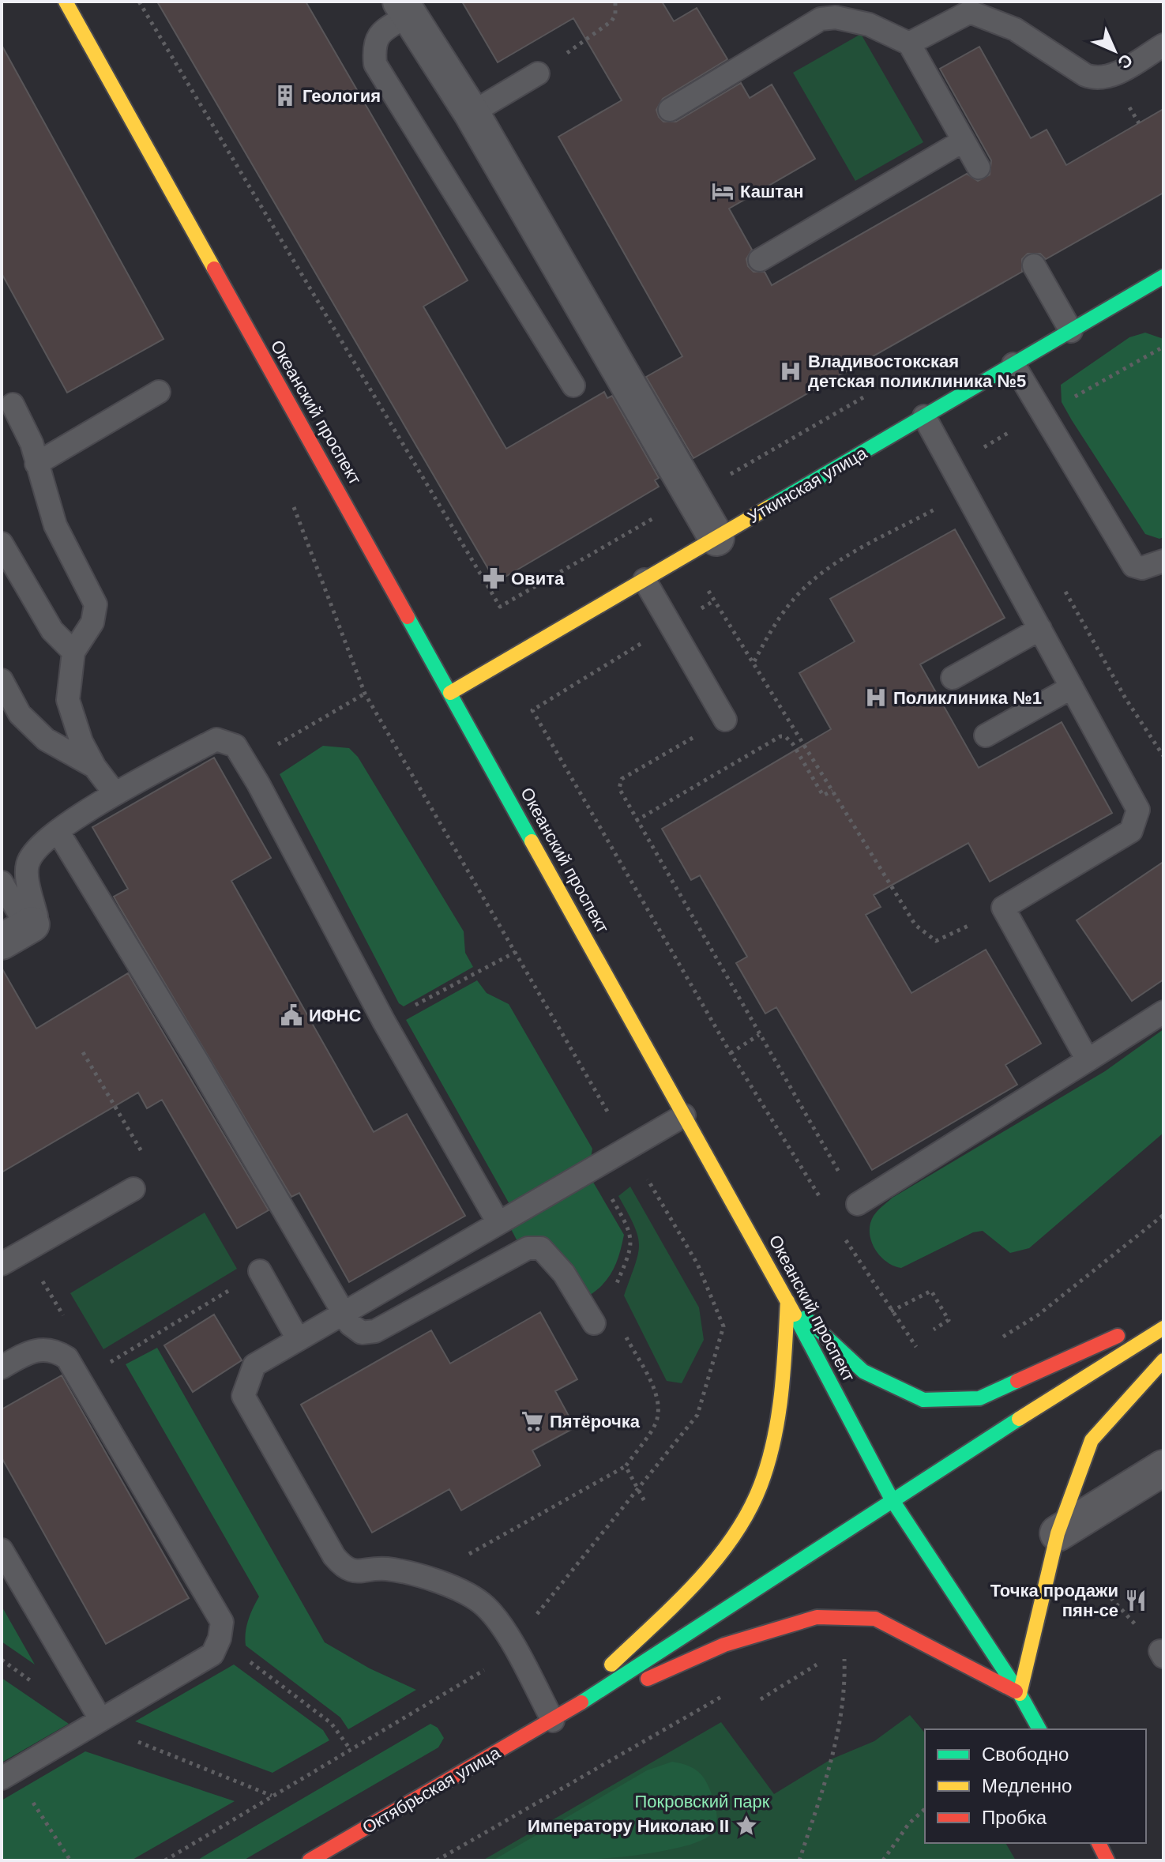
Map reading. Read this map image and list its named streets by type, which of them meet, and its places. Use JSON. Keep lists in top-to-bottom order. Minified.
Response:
{"streets":{"main road":["Океанский проспект","Уткинская улица","Октябрьская улица"]},"crossings":[["Океанский проспект","Уткинская улица"]],"parks":["Покровский парк"],"places":{"building":["Геология"],"hotel":["Каштан"],"hospital":["Владивостокская детская поликлиника №5","Поликлиника №1"],"pharmacy":["Овита"],"public building":["ИФНС"],"supermarket":["Пятёрочка"],"restaurant":["Точка продажи пян-се"],"place":["Императору Николаю II"]},"legend":["Свободно","Медленно","Пробка"],"north":"bottom right"}
